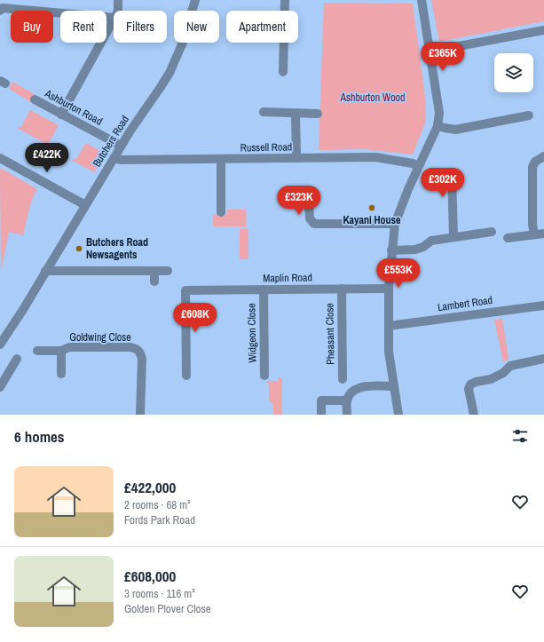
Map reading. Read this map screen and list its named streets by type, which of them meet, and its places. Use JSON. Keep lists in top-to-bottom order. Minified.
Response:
{"streets":{"street":["Ashburton Road","Butchers Road","Russell Road","Maplin Road","Lambert Road","Widgeon Close","Pheasant Close","Goldwing Close"]},"crossings":[["Ashburton Road","Butchers Road"],["Butchers Road","Russell Road"],["Maplin Road","Widgeon Close"],["Maplin Road","Pheasant Close"]],"parks":["Ashburton Wood"],"places":["Kayani House","Butchers Road Newsagents"],"page":{"chip":["Buy","Rent","Filters","New","Apartment"],"price":["£365K","£422K","£302K","£323K","£553K","£608K"],"heading":"6 homes","list":[{"name":"£422,000","note":"2 rooms · 68 m² · Fords Park Road"},{"name":"£608,000","note":"3 rooms · 116 m² · Golden Plover Close"}]}}
